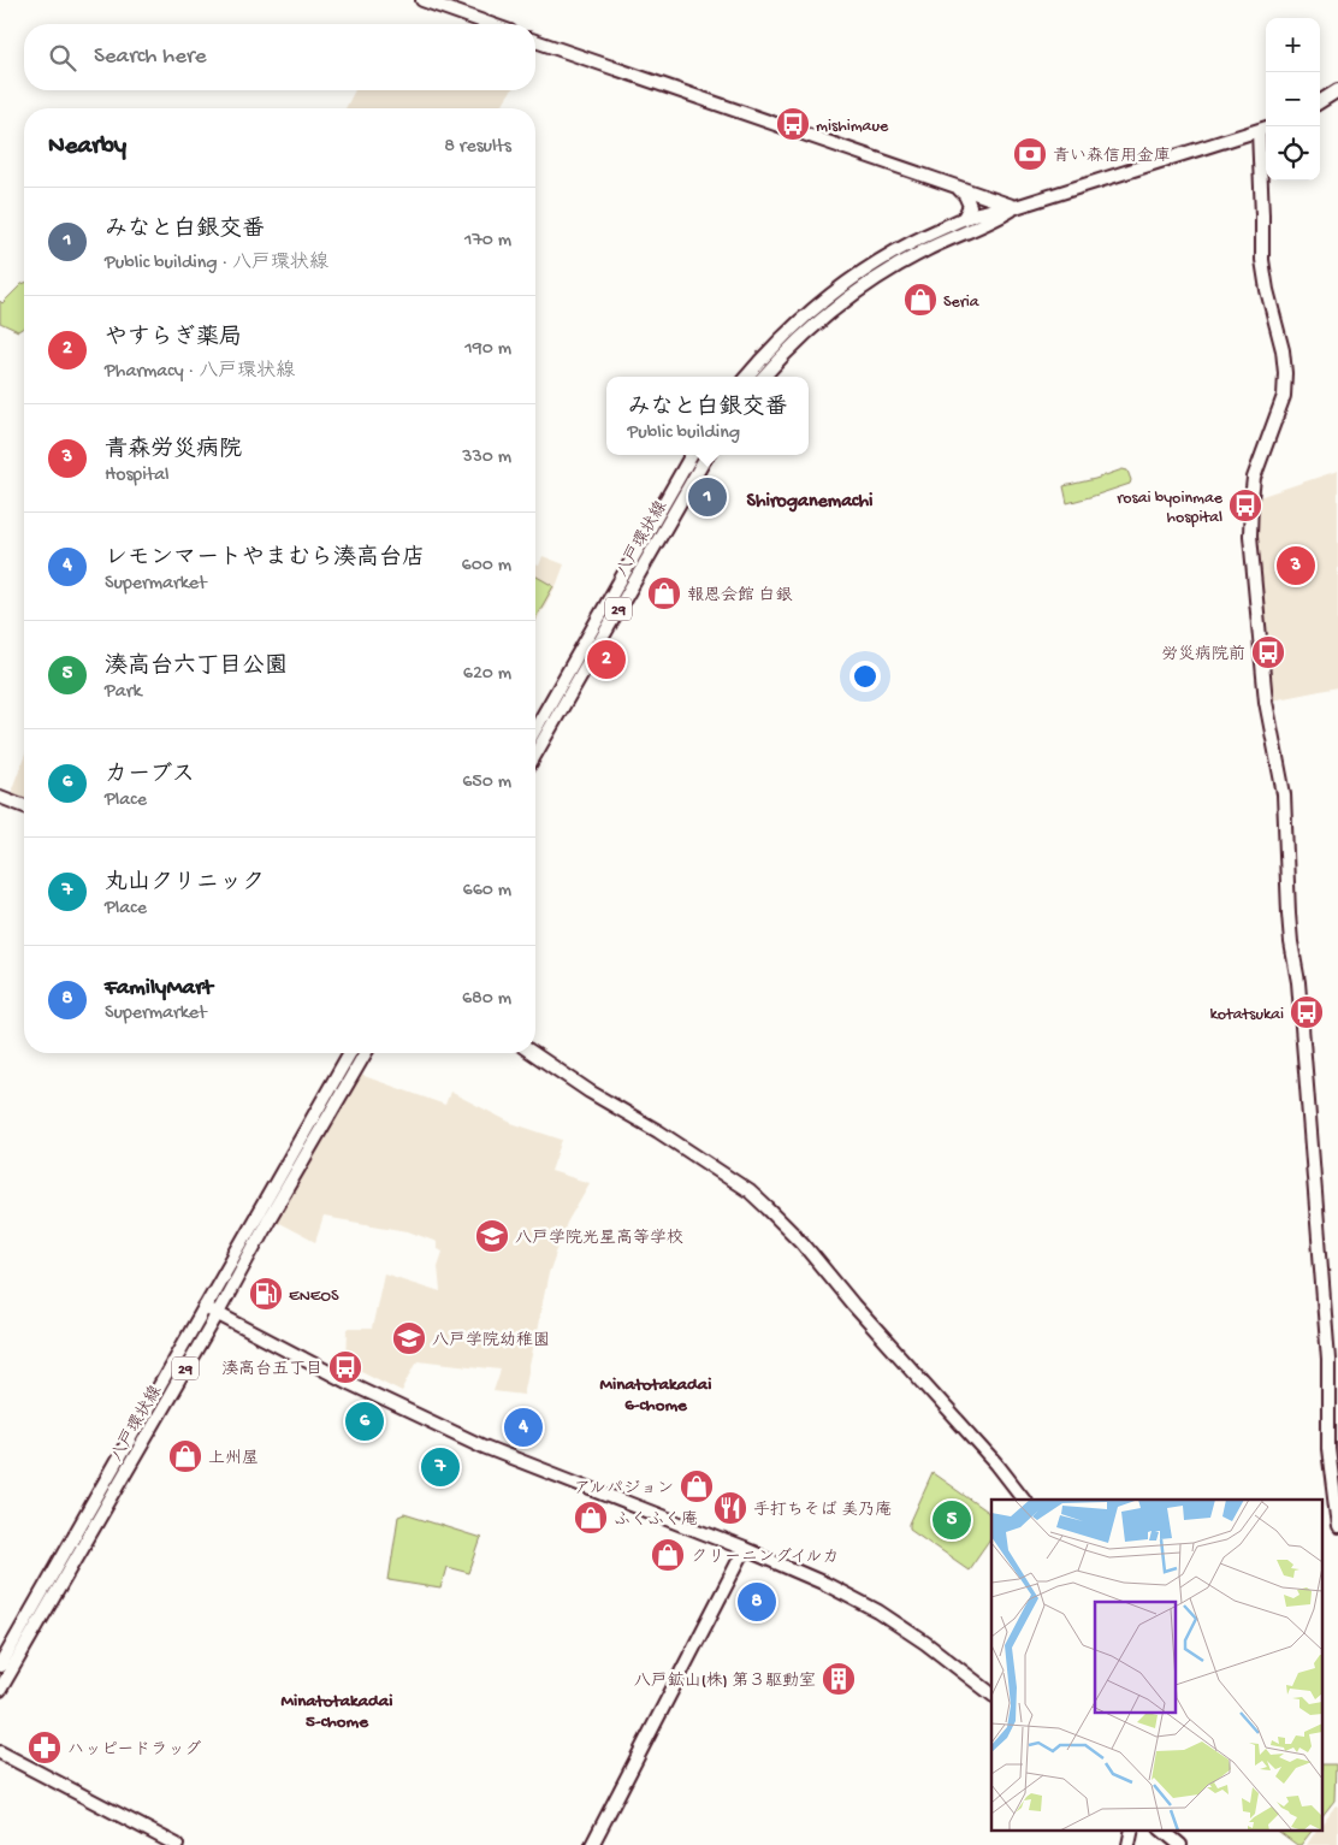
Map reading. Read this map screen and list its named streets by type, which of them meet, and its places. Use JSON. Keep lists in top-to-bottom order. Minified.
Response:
{"streets":{"street":["八戸環状線","29"]},"districts":["Shiroganemachi","Minatotakadai 6-chome","Minatotakadai 5-chome"],"places":{"bus stop":["mishimaue","rosai byoinmae hospital","労災病院前","kotatsukai","湊高台五丁目"],"bank":["青い森信用金庫"],"shop":["Seria","報恩会館 白銀","上州屋","アルパジョン","ふくふく庵","クリーニングイルカ"],"school or university":["八戸学院光星高等学校","八戸学院幼稚園"],"fuel station":["ENEOS"],"restaurant":["手打ちそば 美乃庵"],"building":["八戸鉱山(株) 第３駆動室"],"pharmacy":["ハッピードラッグ"]},"page":{"map_buttons":["+","−"],"search":"Search here","heading":["Nearby","8 results"],"list":[{"mark":"1","name":"みなと白銀交番","note":"Public building · 八戸環状線","value":"170 m"},{"mark":"2","name":"やすらぎ薬局","note":"Pharmacy · 八戸環状線","value":"190 m"},{"mark":"3","name":"青森労災病院","note":"Hospital","value":"330 m"},{"mark":"4","name":"レモンマートやまむら湊高台店","note":"Supermarket","value":"600 m"},{"mark":"5","name":"湊高台六丁目公園","note":"Park","value":"620 m"},{"mark":"6","name":"カーブス","note":"Place","value":"650 m"},{"mark":"7","name":"丸山クリニック","note":"Place","value":"660 m"},{"mark":"8","name":"FamilyMart","note":"Supermarket","value":"680 m"}],"popup":["みなと白銀交番","Public building"],"pins":["1","3","2","6","4","7","5","8"]}}
